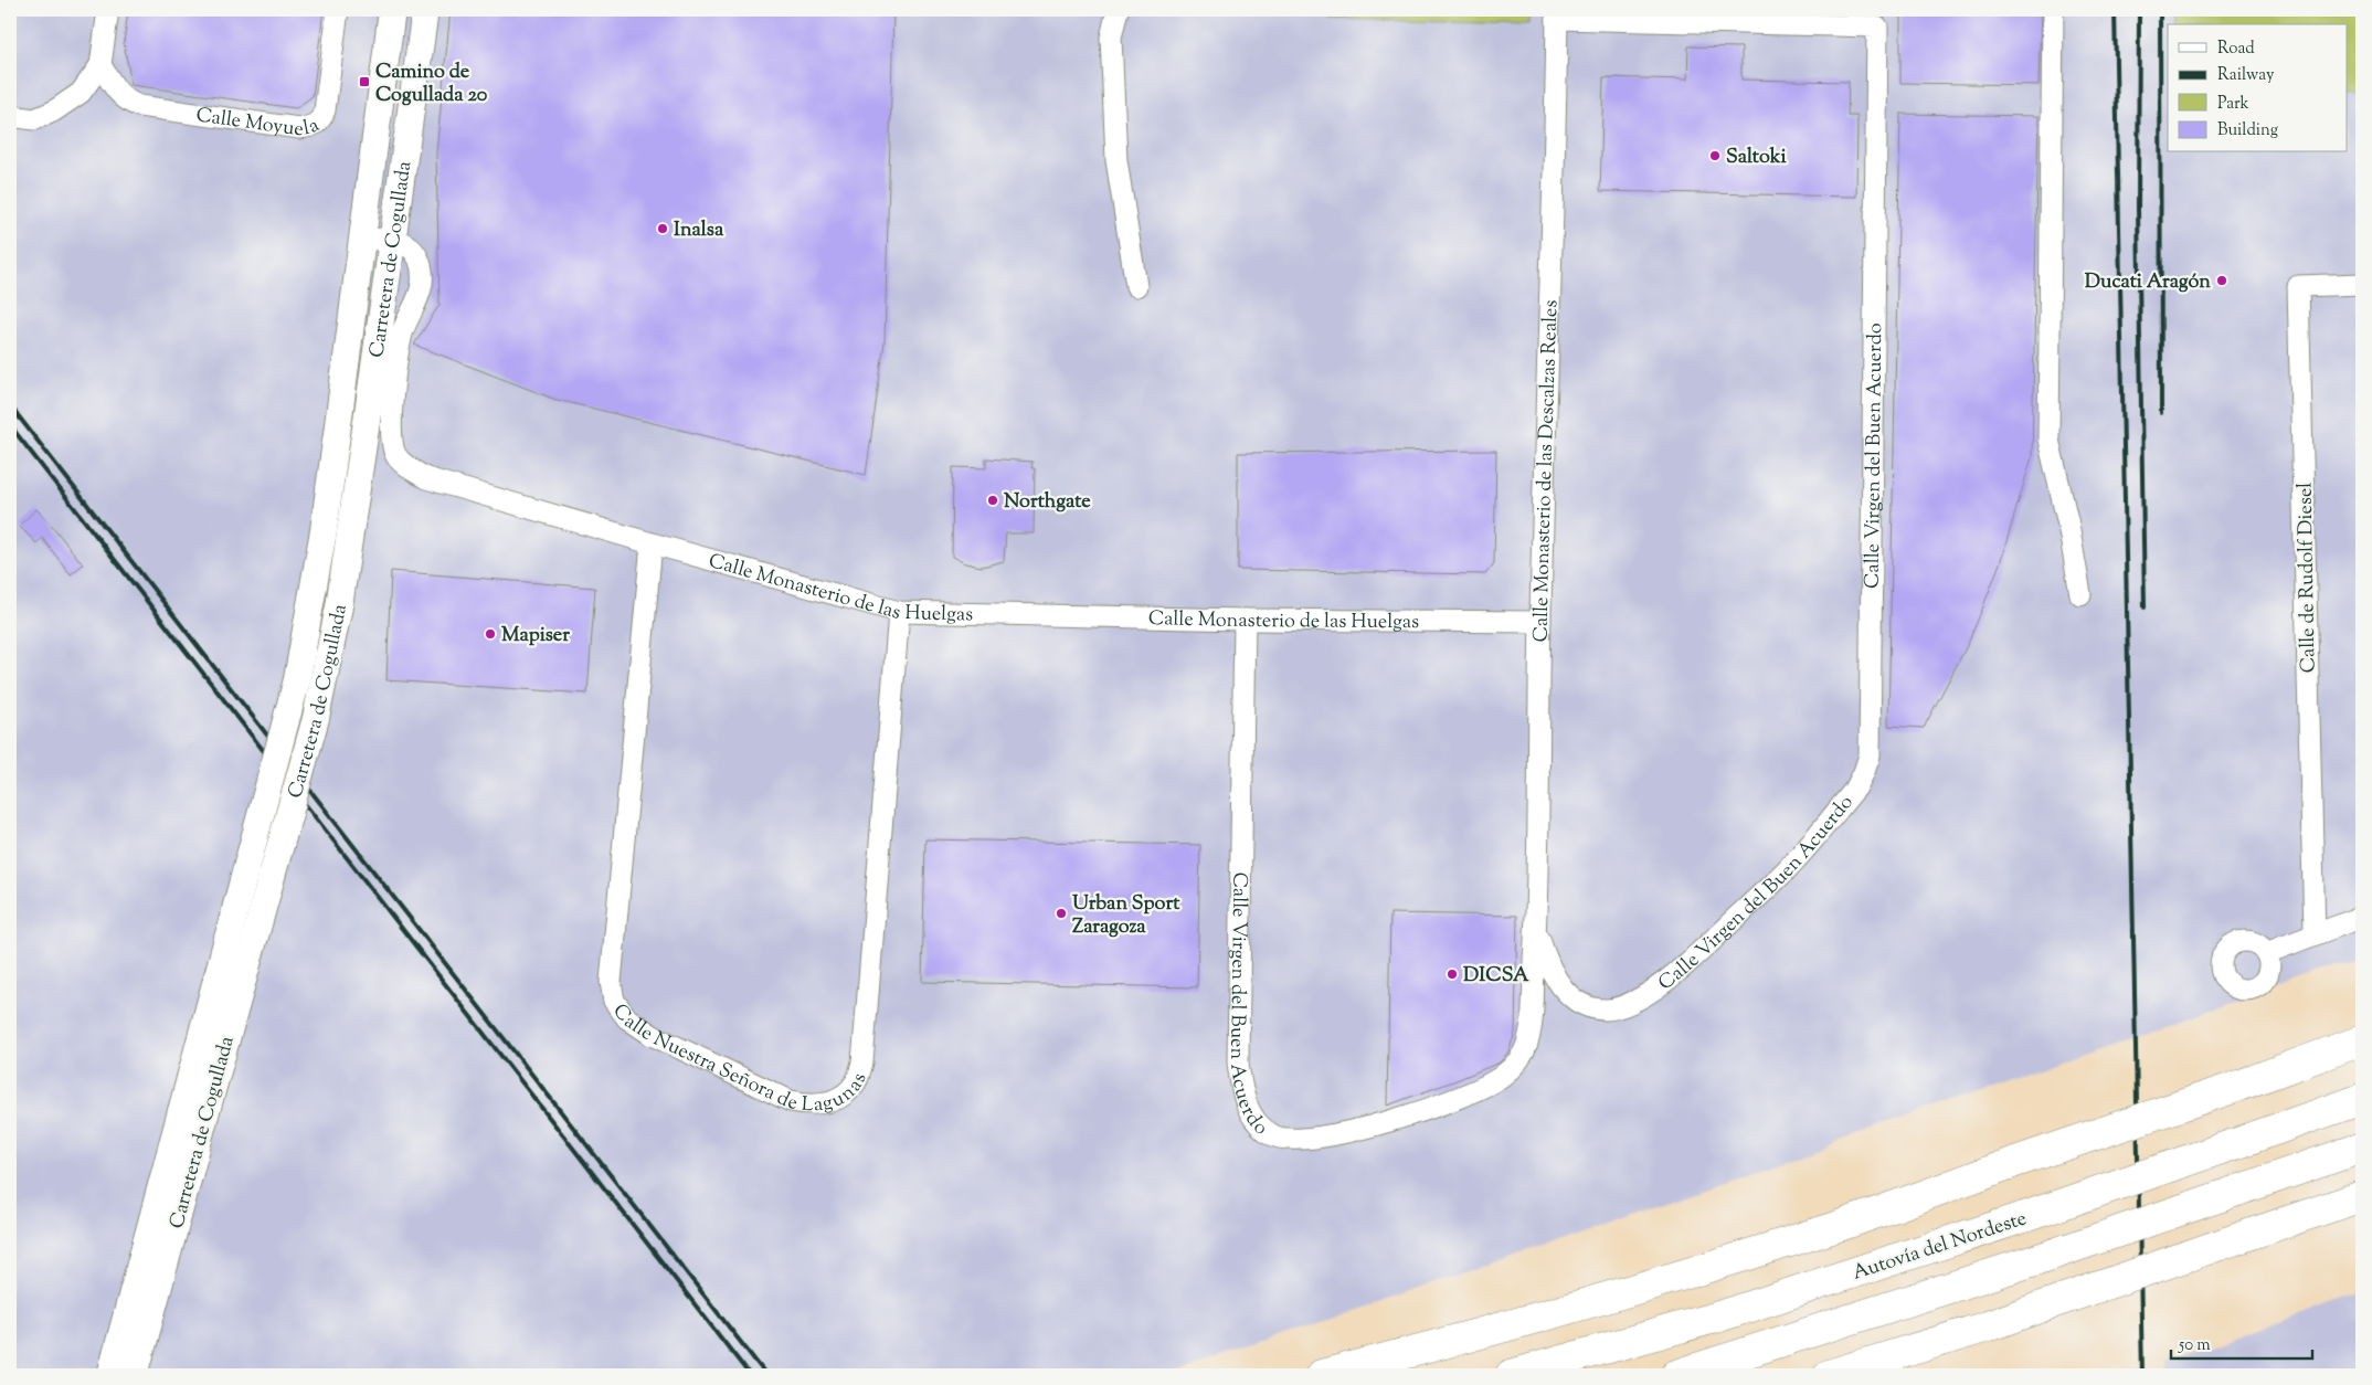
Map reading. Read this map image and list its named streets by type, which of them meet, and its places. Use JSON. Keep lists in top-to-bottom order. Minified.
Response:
{"streets":{"highway":["Autovía del Nordeste"],"street":["Calle Moyuela","Carretera de Cogullada","Calle Virgen del Buen Acuerdo","Calle Monasterio de las Descalzas Reales","Calle de Rudolf Diesel","Calle Monasterio de las Huelgas","Calle Nuestra Señora de Lagunas"]},"crossings":[["Carretera de Cogullada","Calle Monasterio de las Huelgas"],["Calle Virgen del Buen Acuerdo","Calle Monasterio de las Descalzas Reales"],["Calle Virgen del Buen Acuerdo","Calle Monasterio de las Huelgas"],["Calle Monasterio de las Descalzas Reales","Calle Monasterio de las Huelgas"],["Calle Monasterio de las Huelgas","Calle Nuestra Señora de Lagunas"]],"places":{"transit":["Camino de Cogullada 20"],"other":["Saltoki","Inalsa","Ducati Aragón","Northgate","Mapiser","Urban Sport Zaragoza","DICSA"]},"legend":["Road","Railway","Park","Building"],"scale_bar":"50 m"}
